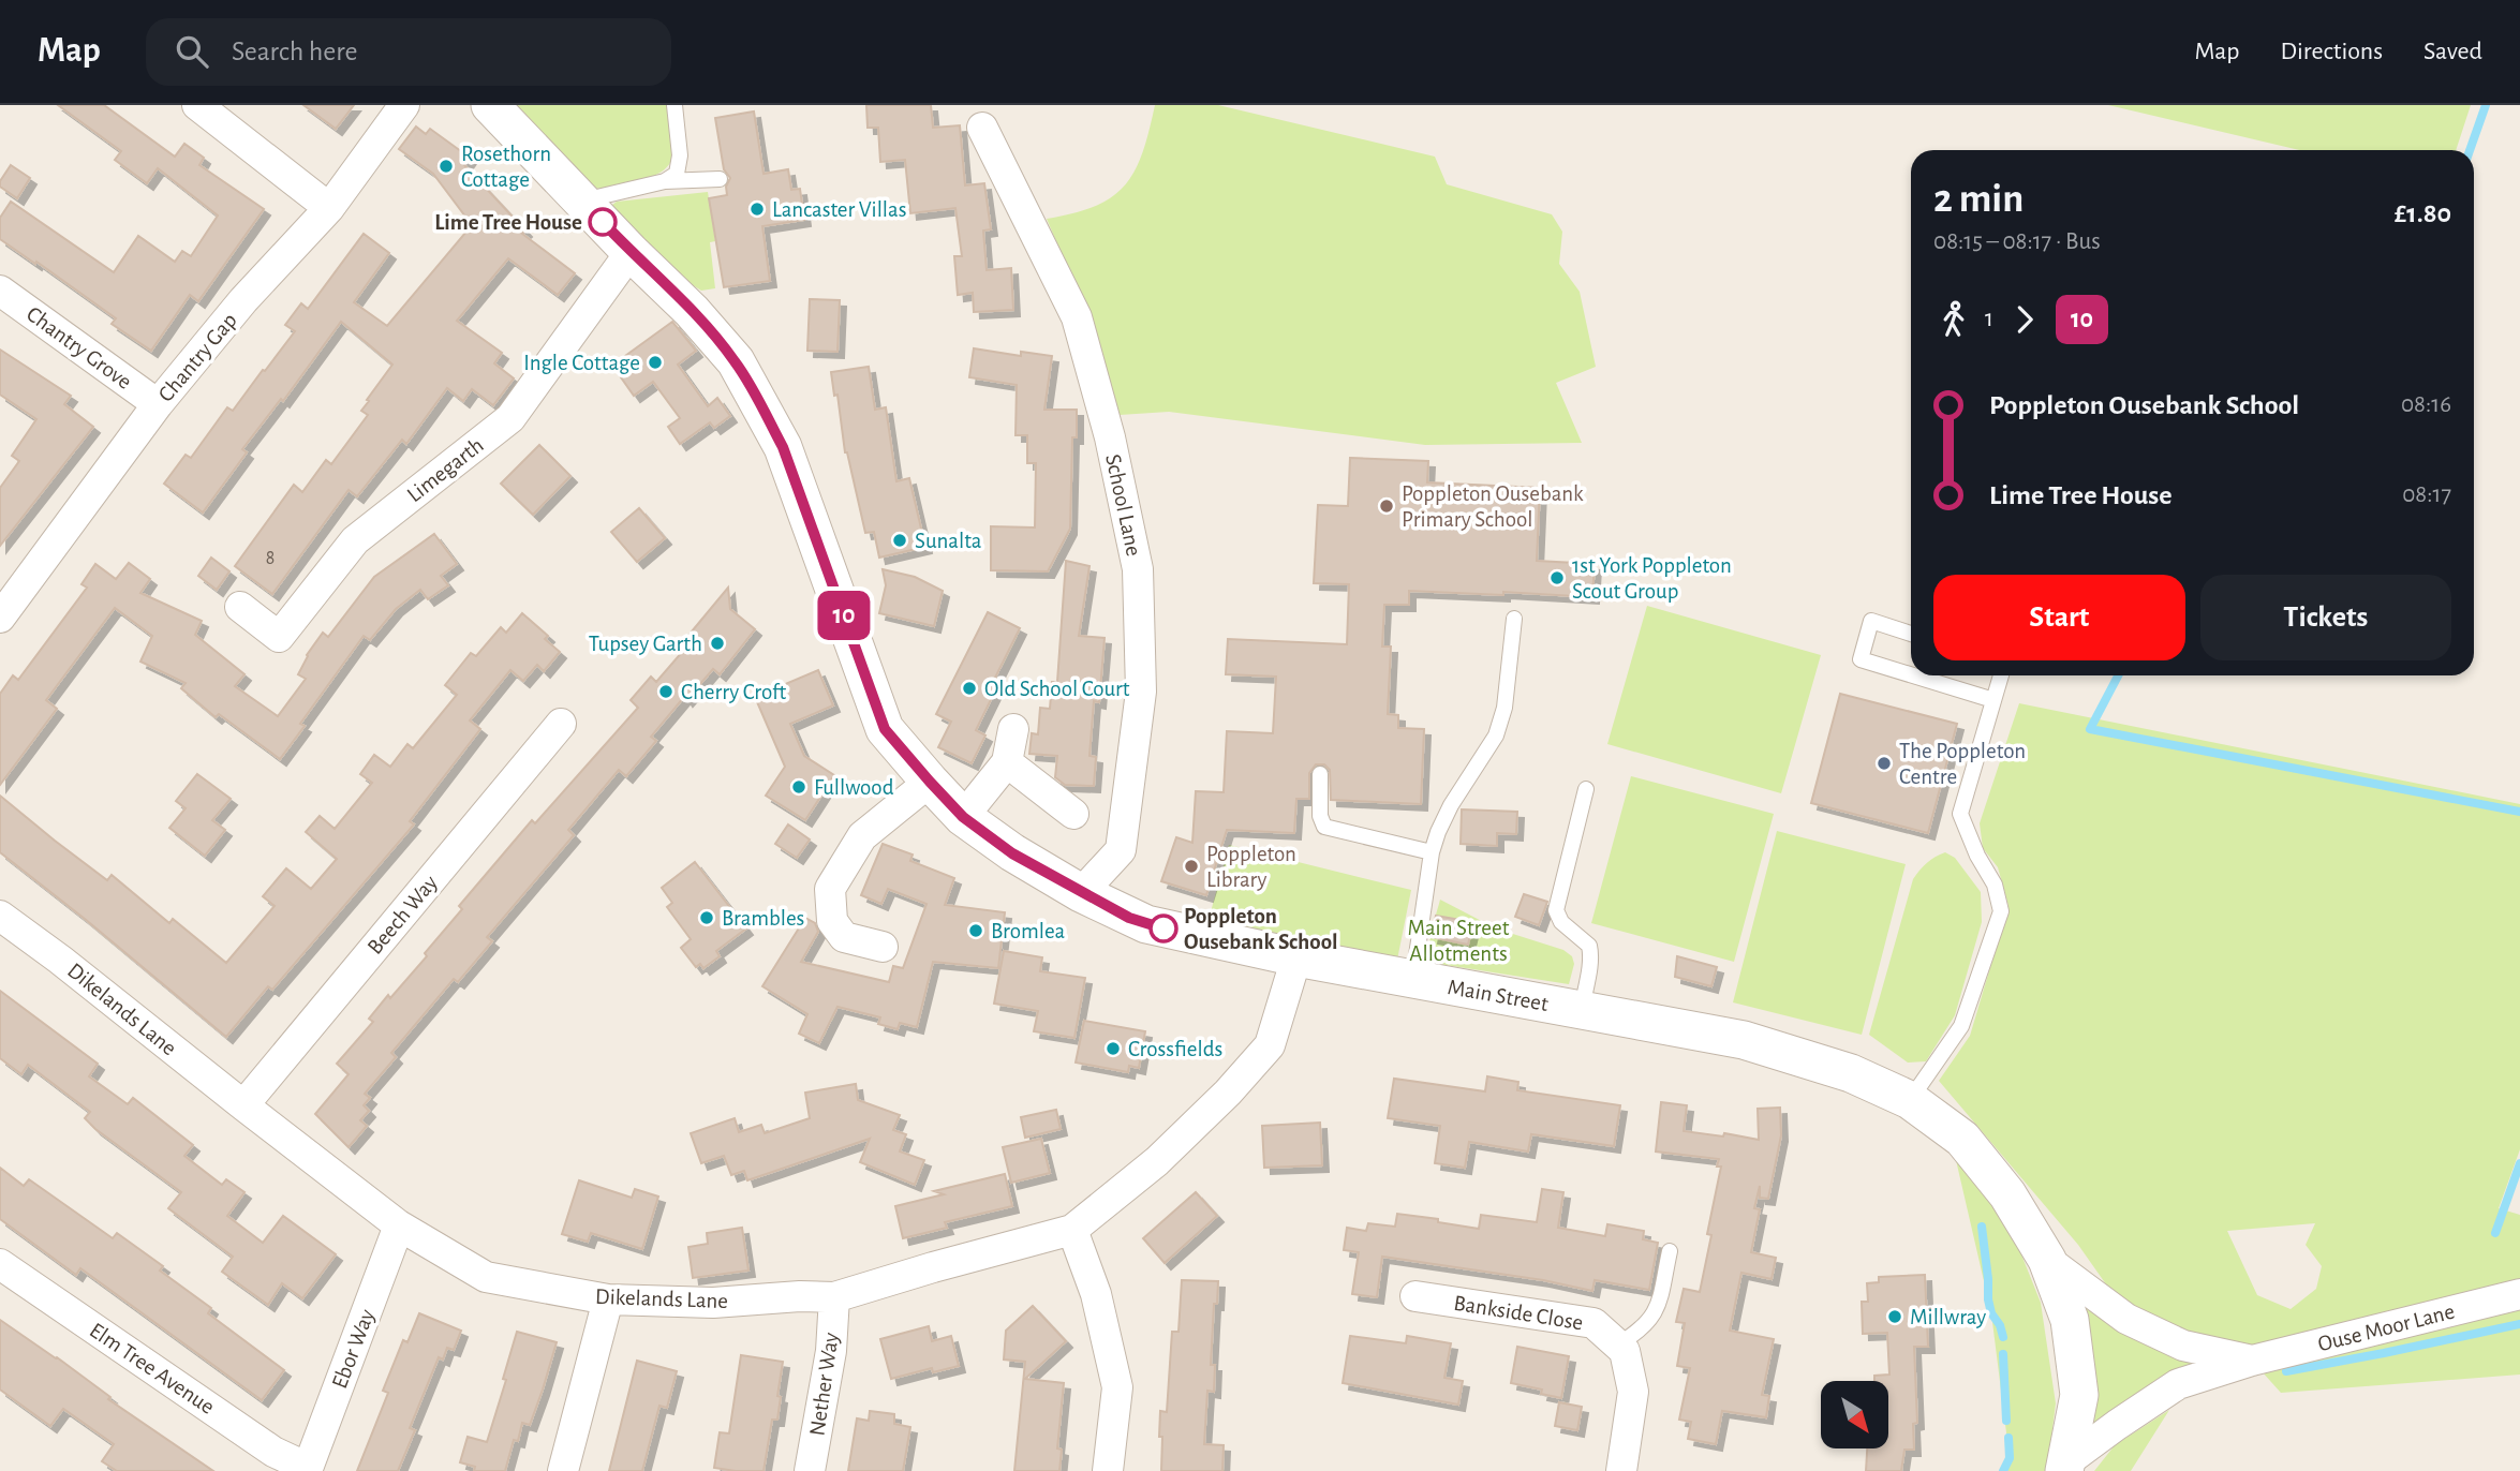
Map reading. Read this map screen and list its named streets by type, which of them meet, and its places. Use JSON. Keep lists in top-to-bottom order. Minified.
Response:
{"streets":{"street":["Chantry Grove","Chantry Gap","Limegarth","School Lane","Beech Way","Main Street","Dikelands Lane","Bankside Close","Ouse Moor Lane","Ebor Way","Elm Tree Avenue","Nether Way"]},"crossings":[["Chantry Grove","Chantry Gap"],["Limegarth","Main Street"],["School Lane","Main Street"],["Beech Way","Dikelands Lane"],["Main Street","Dikelands Lane"],["Main Street","Ouse Moor Lane"],["Dikelands Lane","Ebor Way"],["Dikelands Lane","Nether Way"],["Ebor Way","Elm Tree Avenue"]],"parks":["Main Street Allotments"],"places":["Rosethorn Cottage","Lancaster Villas","Lime Tree House","Ingle Cottage","Poppleton Ousebank Primary School","Sunalta","1st York Poppleton Scout Group","Tupsey Garth","Old School Court","Cherry Croft","The Poppleton Centre","Fullwood","Poppleton Library","Brambles","Poppleton Ousebank School","Bromlea","Crossfields","Millwray"],"lines":["bus line 10"],"house_numbers":["8"],"north":"bottom right","page":{"header":"Map","search":"Search here","nav":["Map","Directions","Saved"],"on_map":"10","heading":["2 min","08:15 – 08:17 · Bus","£1.80"],"legs":["1","10"],"list":[{"name":"Poppleton Ousebank School","value":"08:16"},{"name":"Lime Tree House","value":"08:17"}],"buttons":["Start","Tickets"]}}
